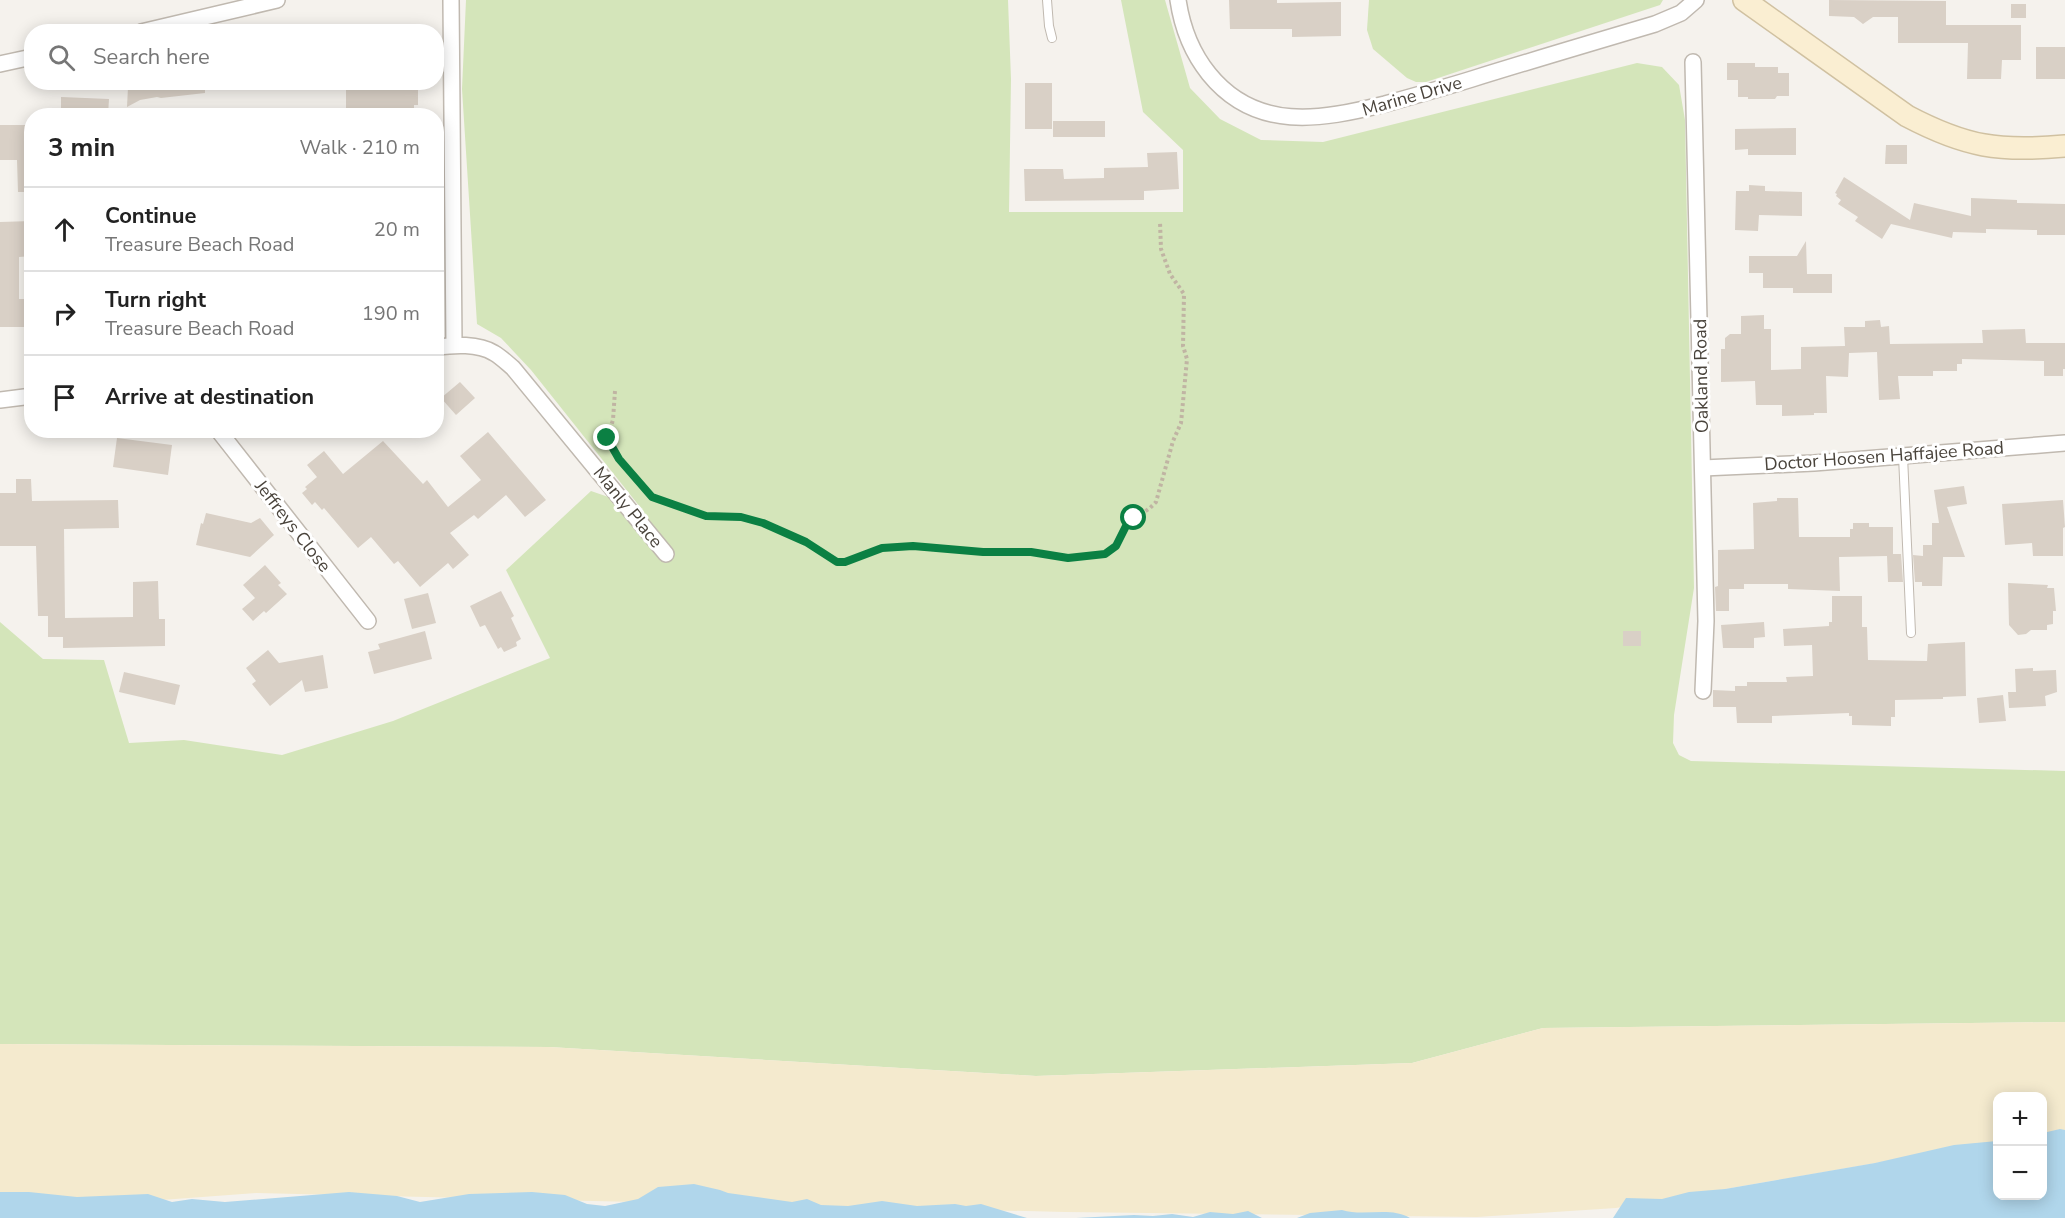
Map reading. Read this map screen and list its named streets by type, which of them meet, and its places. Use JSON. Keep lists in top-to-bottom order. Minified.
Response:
{"streets":{"street":["Marine Drive","Oakland Road","Doctor Hoosen Haffajee Road","Manly Place","Jeffreys Close"]},"crossings":[["Oakland Road","Doctor Hoosen Haffajee Road"]],"page":{"search":"Search here","heading":["3 min","Walk · 210 m"],"list":[["Continue","Treasure Beach Road","20 m"],["Turn right","Treasure Beach Road","190 m"],"Arrive at destination"],"map_buttons":["+","−"]}}
